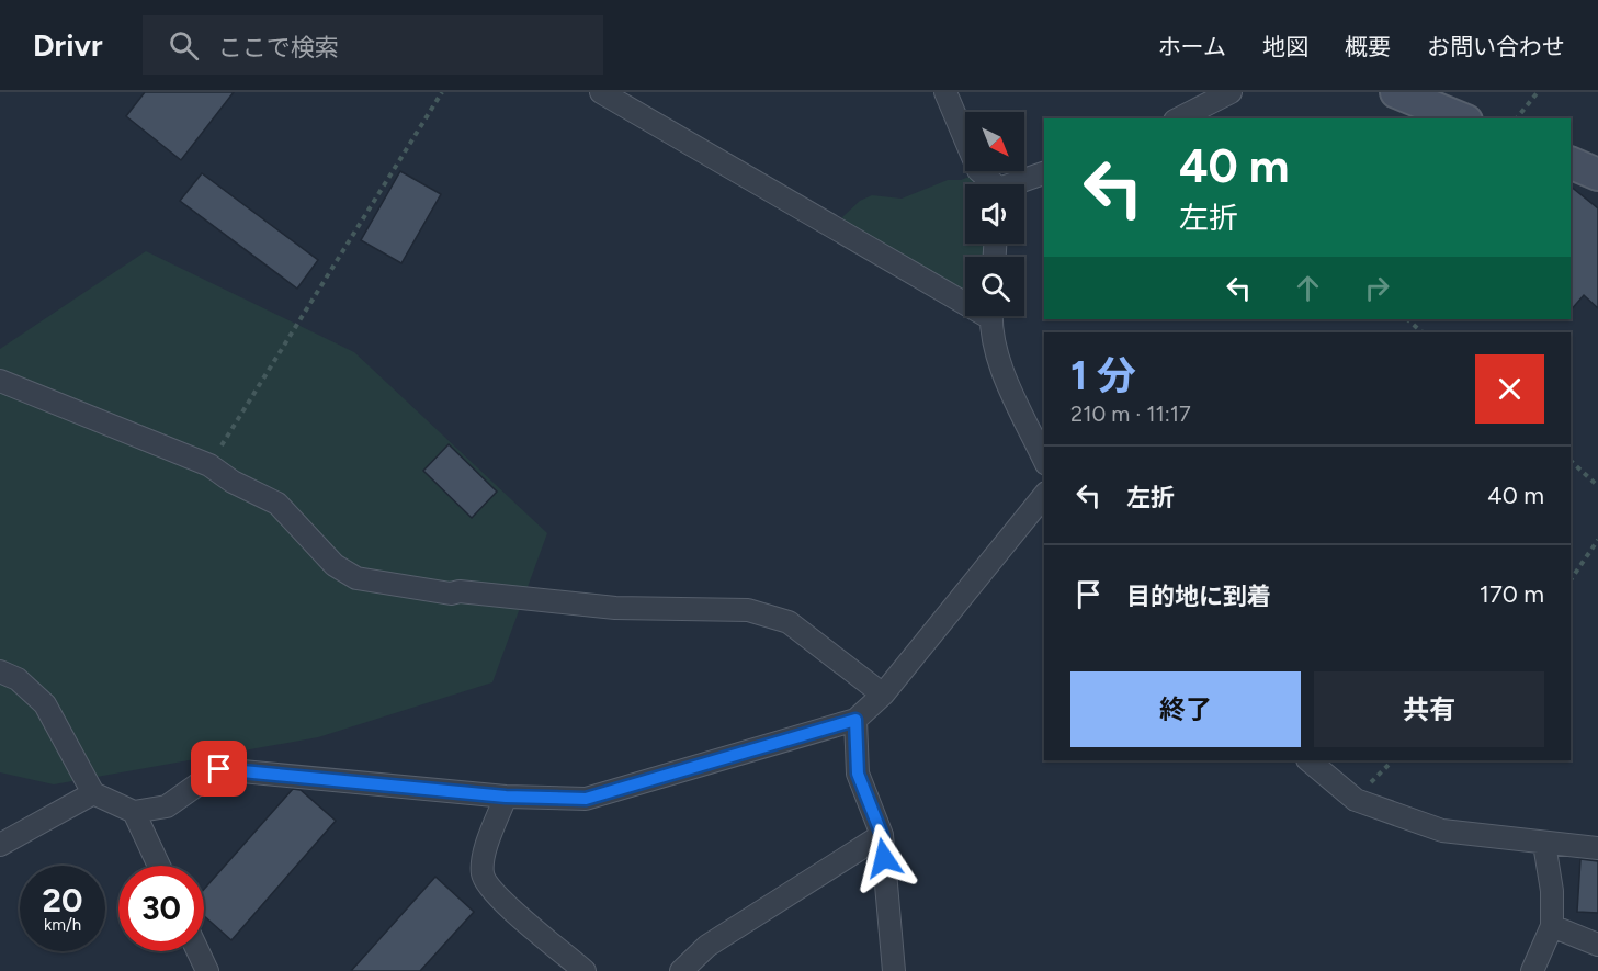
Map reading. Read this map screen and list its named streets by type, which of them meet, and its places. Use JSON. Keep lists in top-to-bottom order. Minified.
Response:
{"north":"bottom right","page":{"header":"Drivr","search":"ここで検索","nav":["ホーム","地図","概要","お問い合わせ"],"turn":["40 m","左折"],"heading":["1 分","210 m · 11:17"],"list":[{"name":"左折","value":"40 m"},{"name":"目的地に到着","value":"170 m"}],"buttons":["終了","共有"],"speed":"20 km/h","limit":"30"}}
